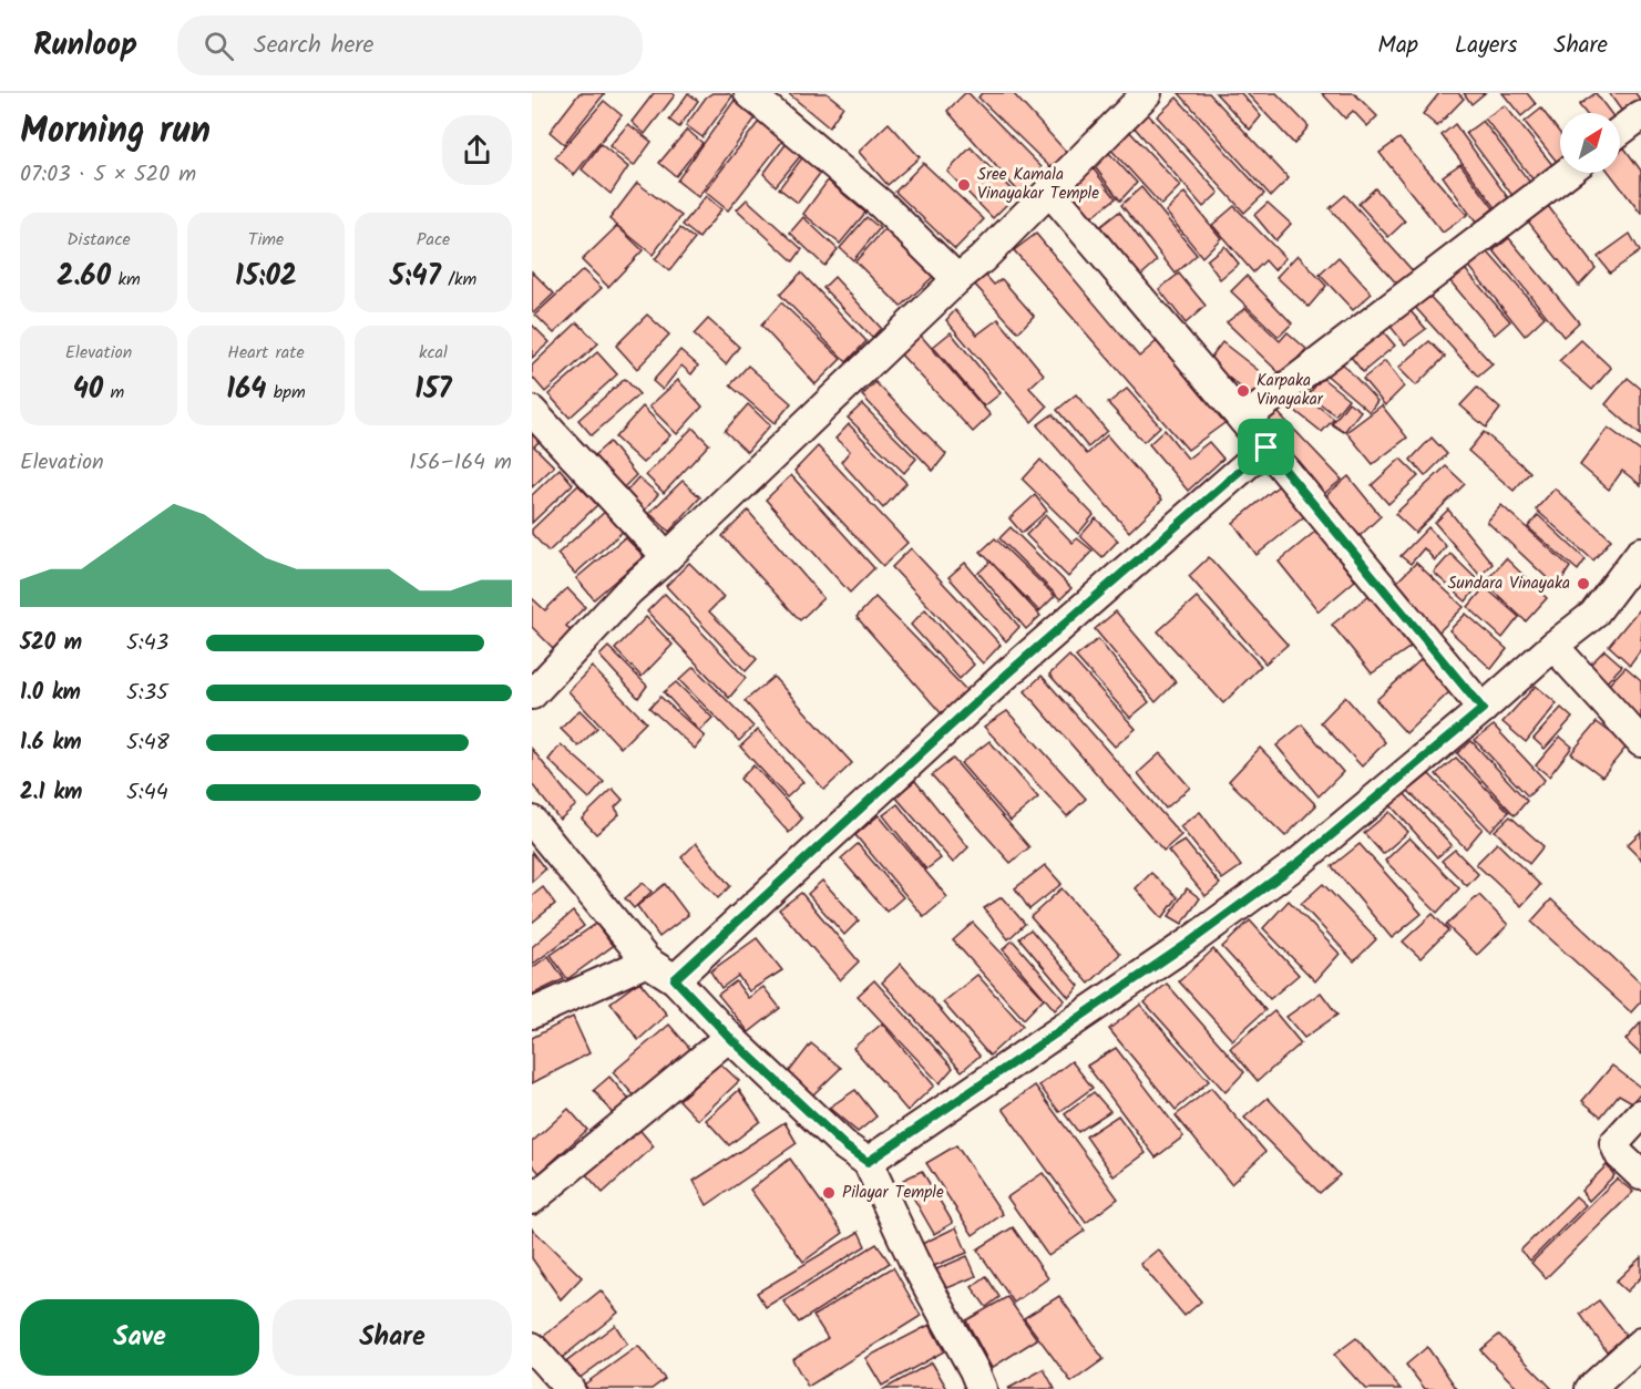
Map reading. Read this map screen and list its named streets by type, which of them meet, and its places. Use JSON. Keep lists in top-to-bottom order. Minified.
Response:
{"places":["Sree Kamala Vinayakar Temple","Karpaka Vinayakar","Sundara Vinayaka","Pilayar Temple"],"north":"top right","page":{"header":"Runloop","search":"Search here","nav":["Map","Layers","Share"],"heading":["Morning run","07:03 · 5 × 520 m"],"stats":[["Distance","2.60 km"],["Time","15:02"],["Pace","5:47 /km"],["Elevation","40 m"],["Heart rate","164 bpm"],["kcal","157"]],"chart":["Elevation","156–164 m"],"list":[{"name":"520 m","note":"5:43"},{"name":"1.0 km","note":"5:35"},{"name":"1.6 km","note":"5:48"},{"name":"2.1 km","note":"5:44"}],"buttons":["Save","Share"]}}
